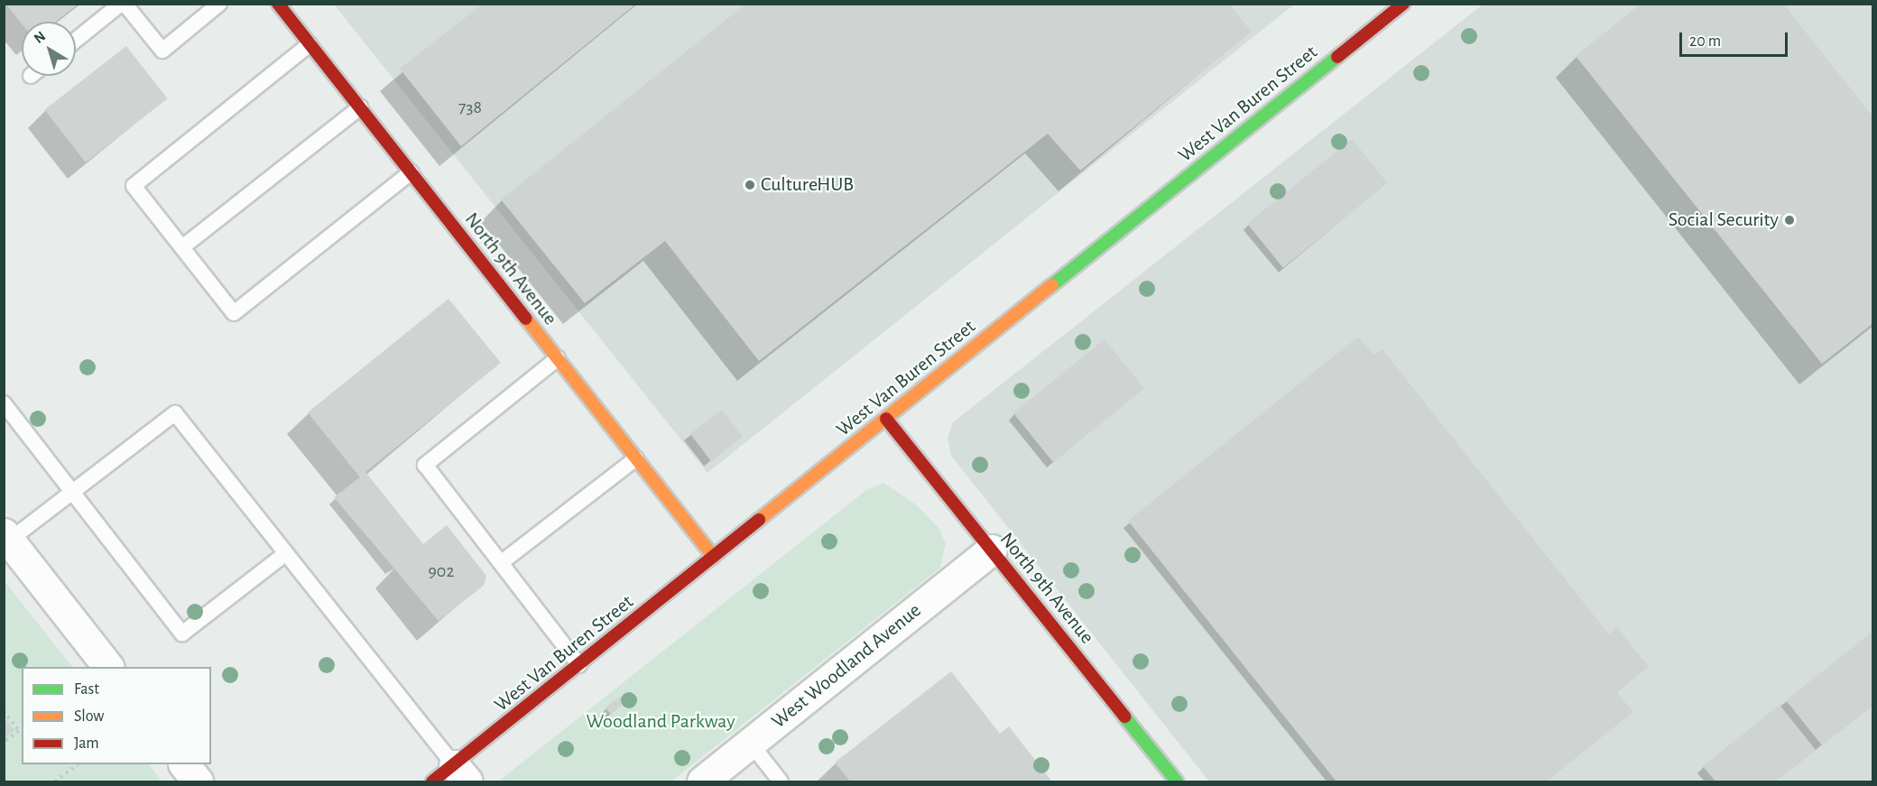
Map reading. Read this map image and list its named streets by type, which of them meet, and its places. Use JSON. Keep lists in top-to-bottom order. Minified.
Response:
{"streets":{"main road":["West Van Buren Street","North 9th Avenue"],"street":["West Woodland Avenue"]},"crossings":[["West Van Buren Street","North 9th Avenue"],["North 9th Avenue","West Woodland Avenue"]],"parks":["Woodland Parkway"],"places":["CultureHUB","Social Security"],"house_numbers":["738","902"],"legend":["Fast","Slow","Jam"],"scale_bar":"20 m","north":"top left"}
